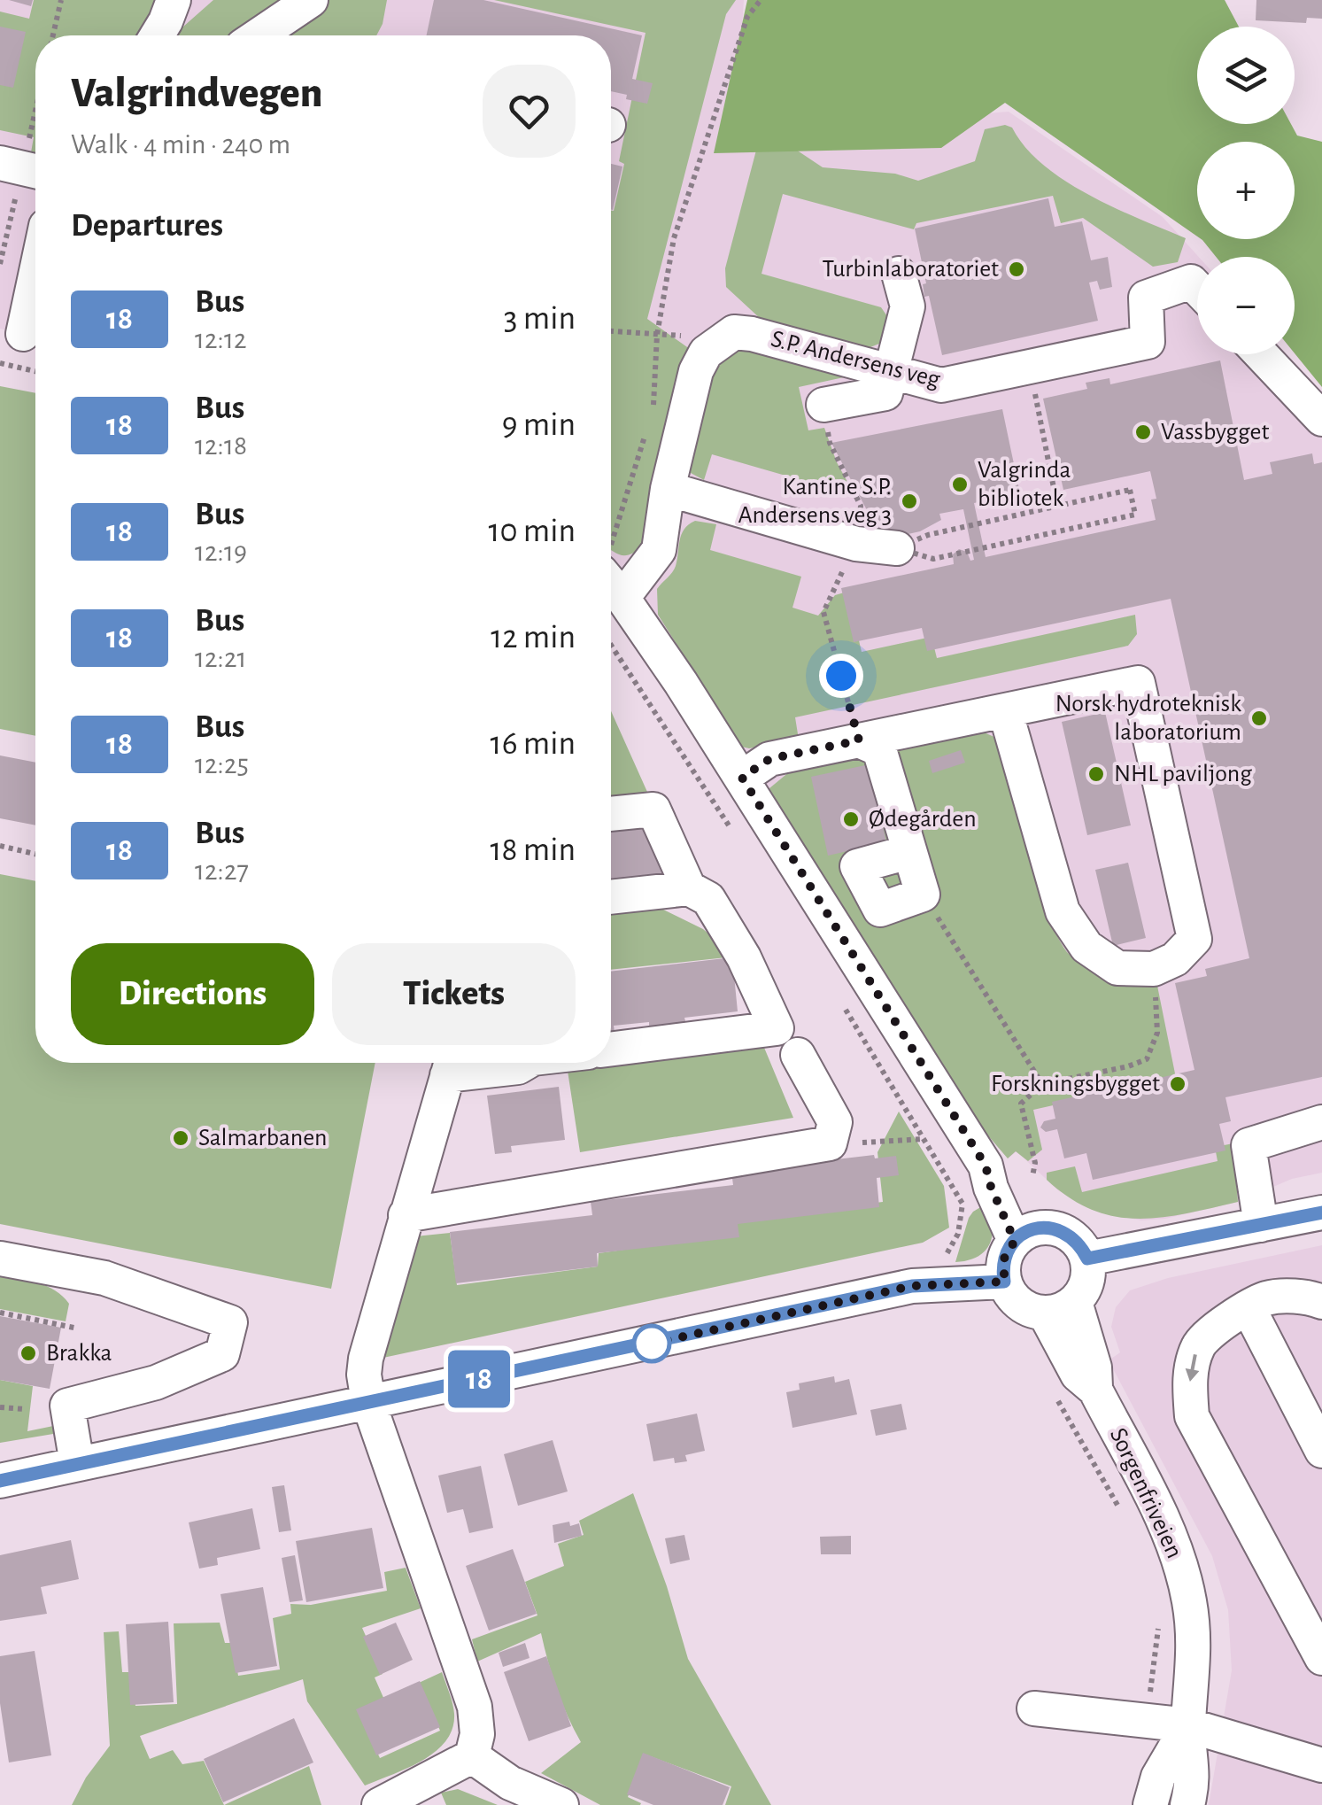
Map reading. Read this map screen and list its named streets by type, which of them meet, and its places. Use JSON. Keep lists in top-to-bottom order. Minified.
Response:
{"streets":{"street":["S.P. Andersens veg","Sorgenfriveien"]},"places":["Turbinlaboratoriet","Vassbygget","Valgrinda bibliotek","Kantine S.P. Andersens veg 3","Norsk hydroteknisk laboratorium","NHL paviljong","Ødegården","Forskningsbygget","Salmarbanen","Brakka"],"lines":["bus line 18"],"page":{"on_map":"18","map_buttons":["+","−"],"heading":[["Valgrindvegen","Walk · 4 min · 240 m"],"Departures"],"list":[{"mark":"18","name":"Bus","note":"12:12","value":"3 min"},{"mark":"18","name":"Bus","note":"12:18","value":"9 min"},{"mark":"18","name":"Bus","note":"12:19","value":"10 min"},{"mark":"18","name":"Bus","note":"12:21","value":"12 min"},{"mark":"18","name":"Bus","note":"12:25","value":"16 min"},{"mark":"18","name":"Bus","note":"12:27","value":"18 min"}],"buttons":["Directions","Tickets"]}}
